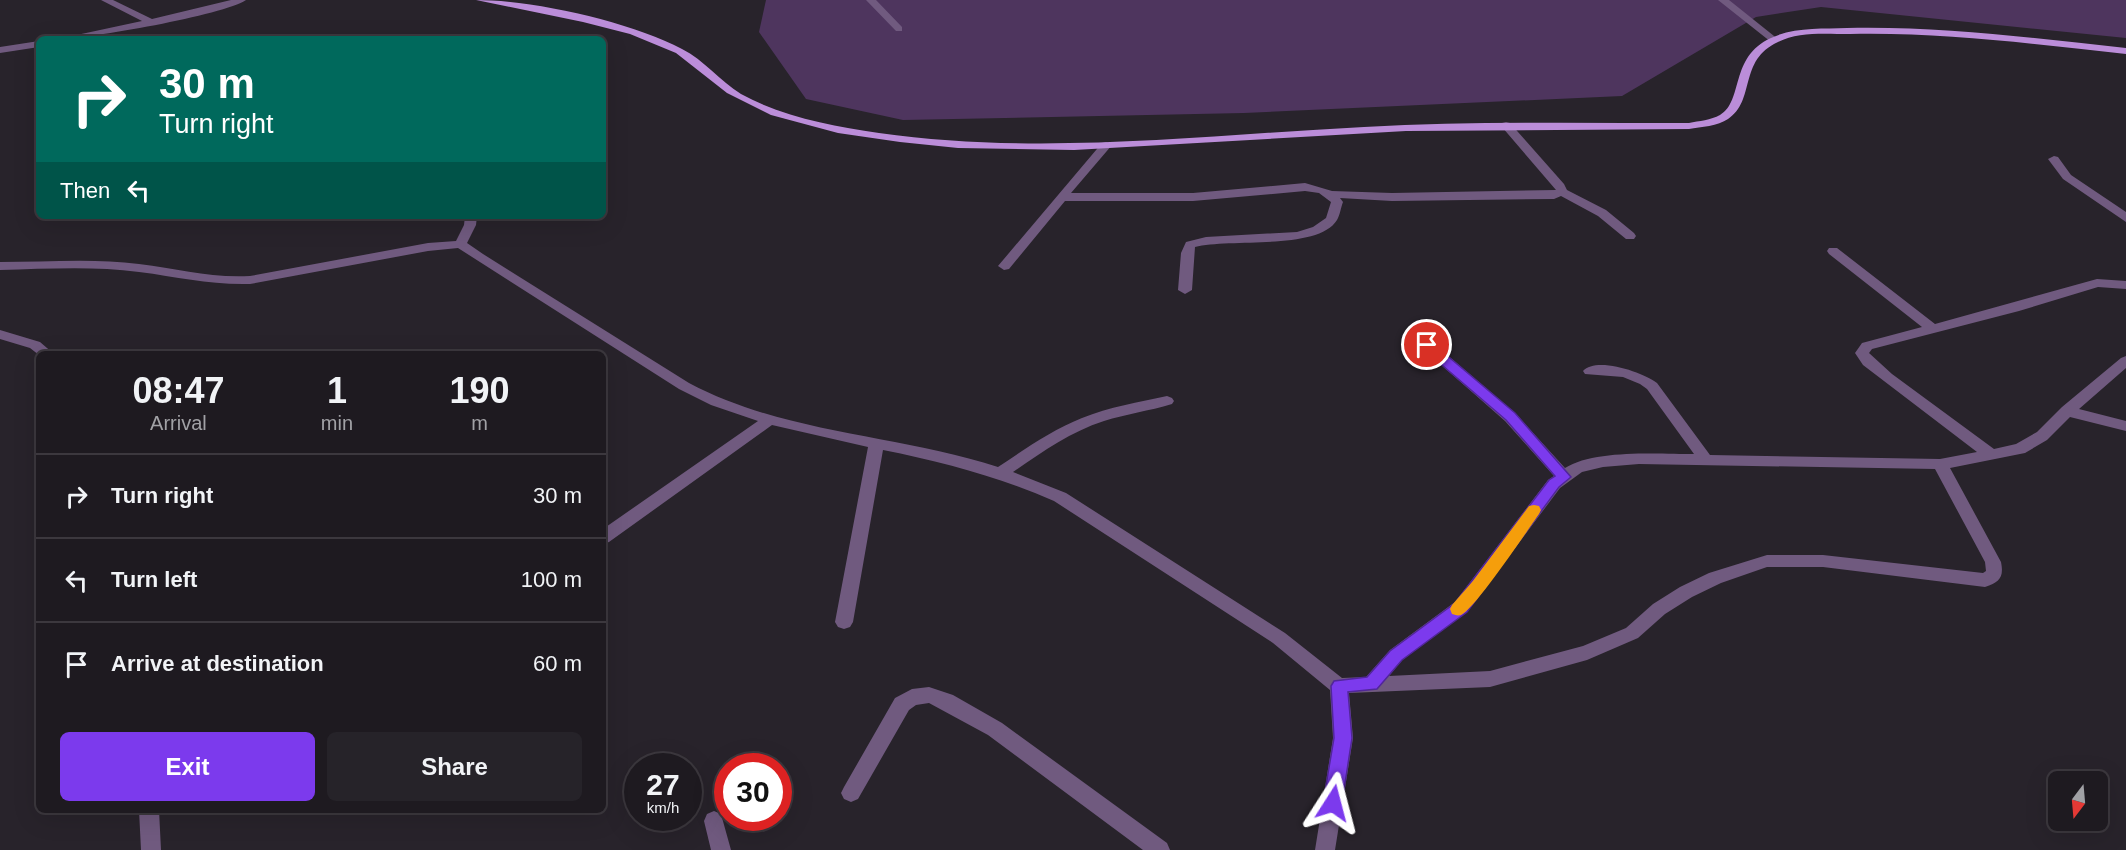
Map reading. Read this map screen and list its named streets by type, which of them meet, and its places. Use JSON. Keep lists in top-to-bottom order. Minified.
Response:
{"north":"bottom","page":{"turn":["30 m","Turn right"],"then":"Then","eta":["08:47","Arrival","1","min","190","m"],"list":[{"name":"Turn right","value":"30 m"},{"name":"Turn left","value":"100 m"},{"name":"Arrive at destination","value":"60 m"}],"buttons":["Exit","Share"],"speed":"27 km/h","limit":"30"}}
